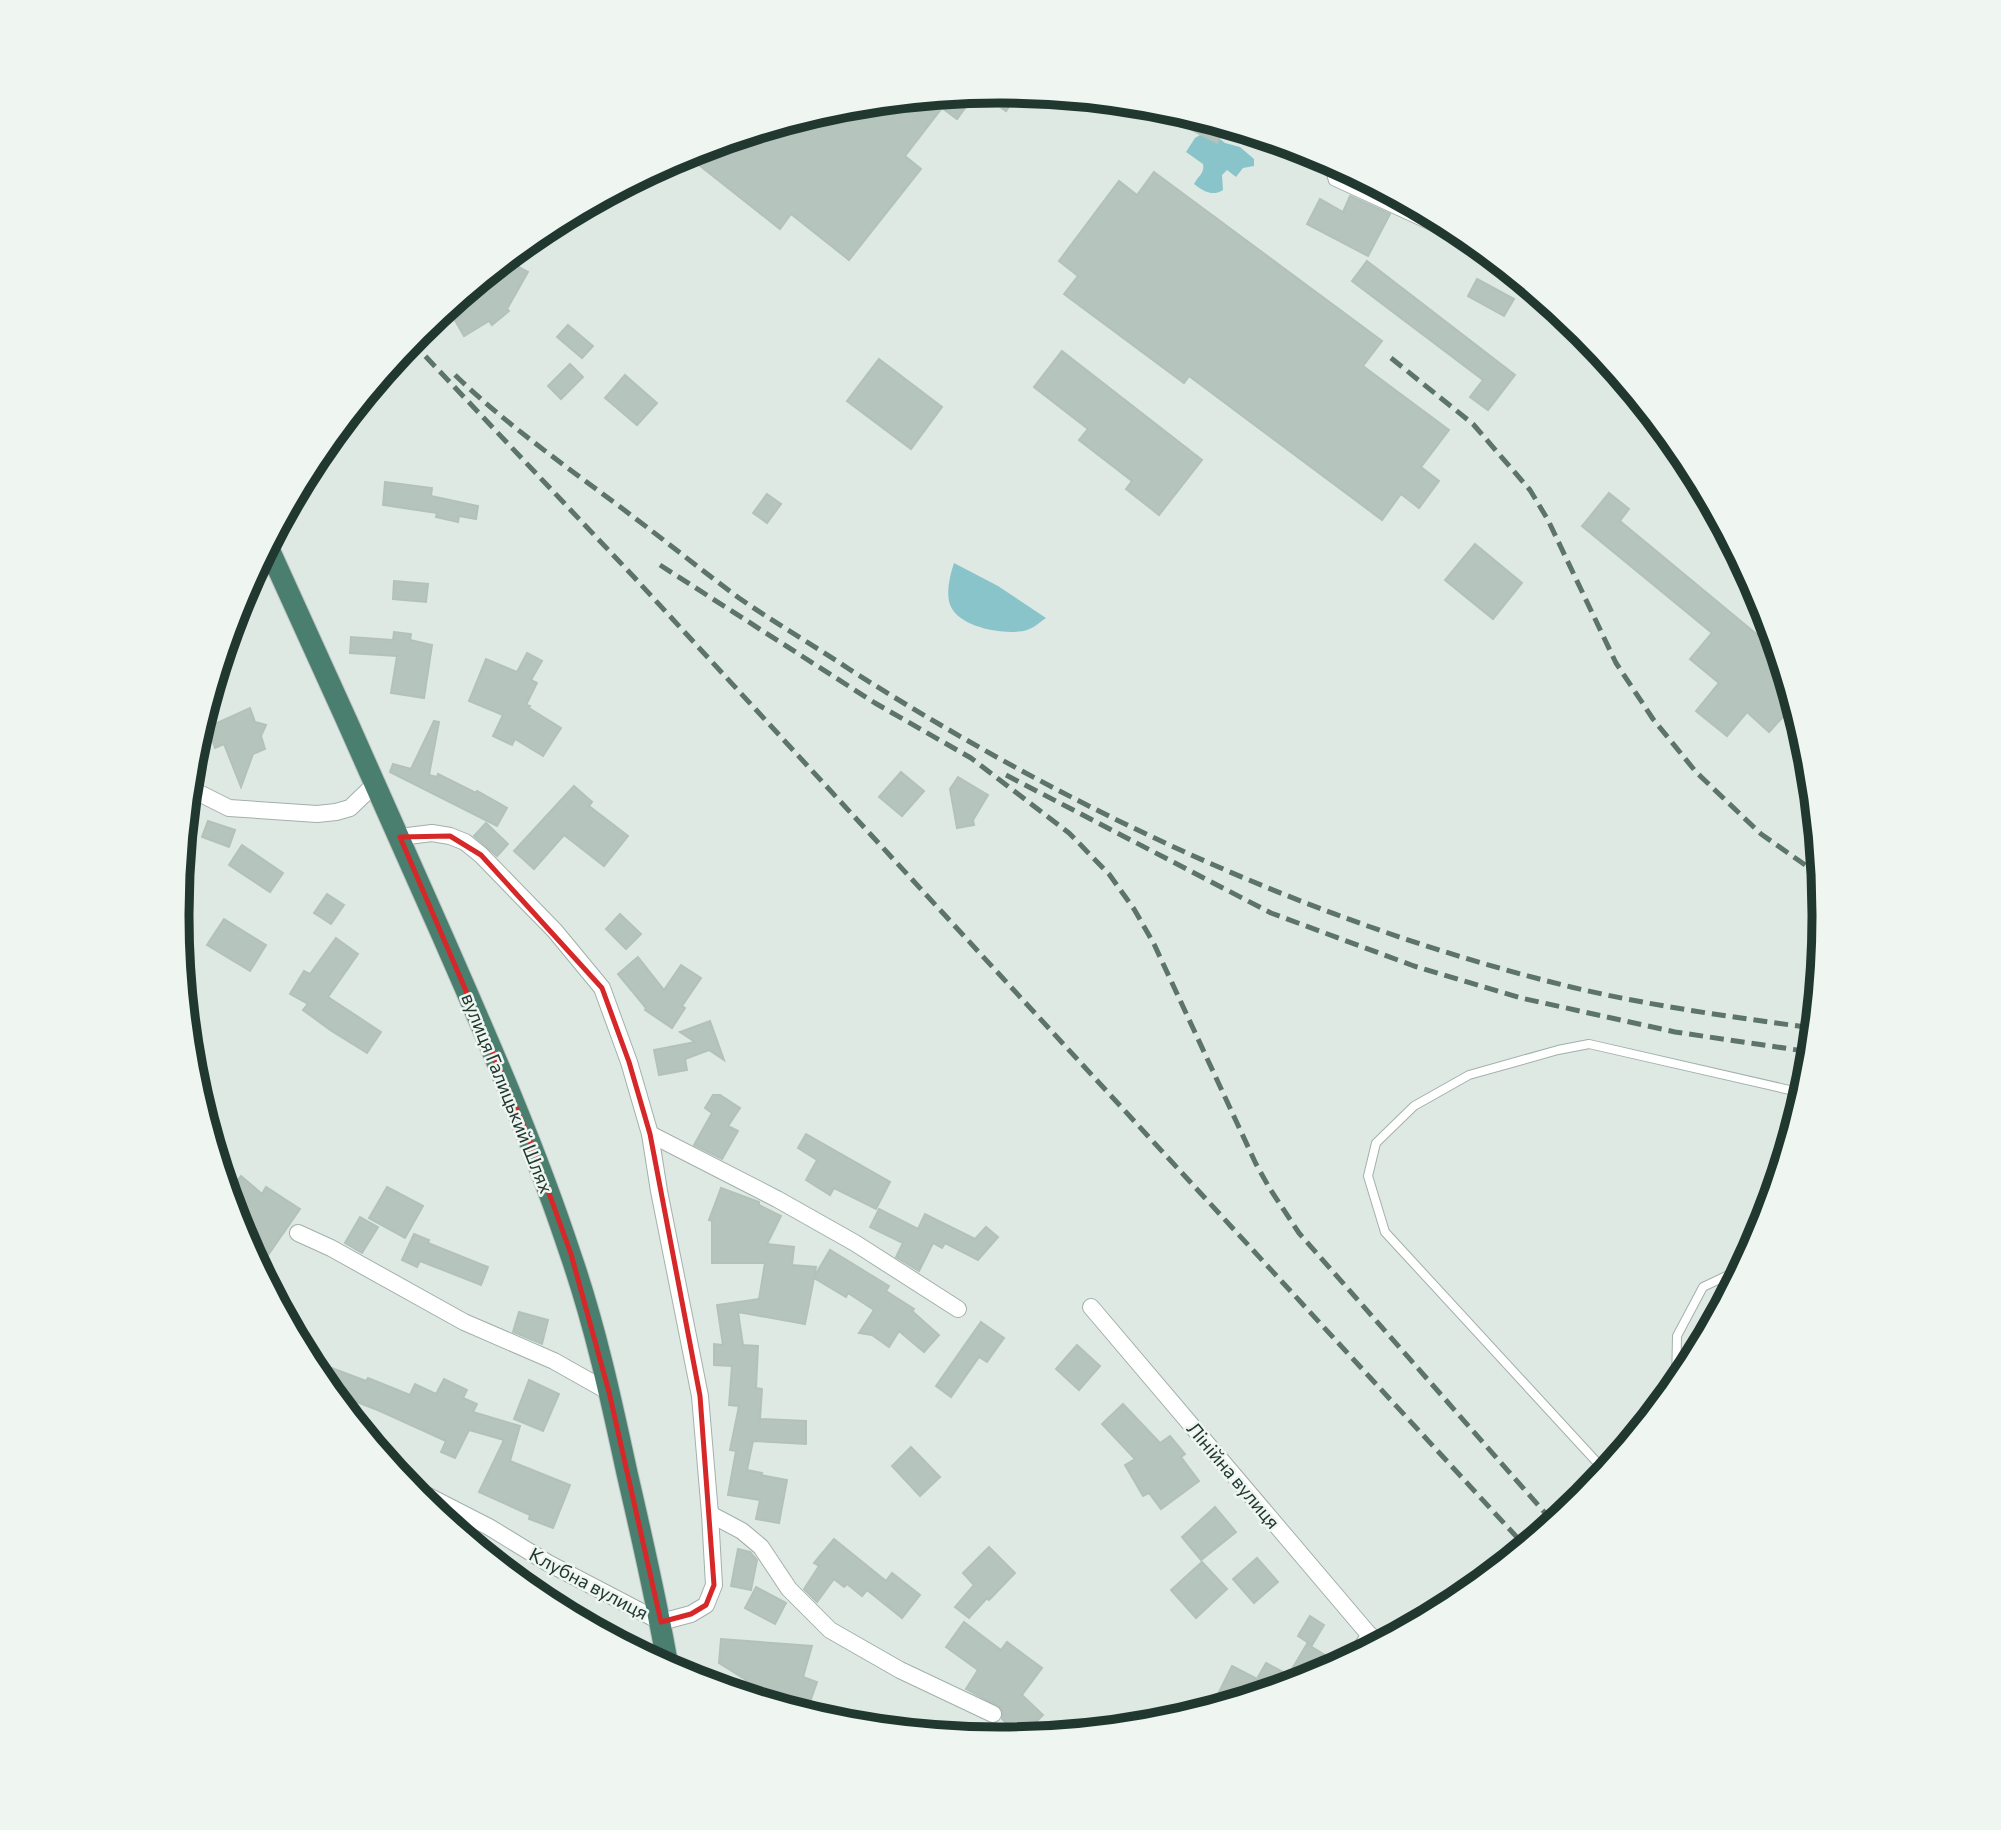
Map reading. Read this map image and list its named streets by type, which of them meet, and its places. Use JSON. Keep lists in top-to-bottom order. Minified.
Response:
{"streets":{"highway":["вулиця Галицький Шлях"],"street":["Лінійна вулиця","Клубна вулиця"]},"crossings":[["вулиця Галицький Шлях","Клубна вулиця"]]}
